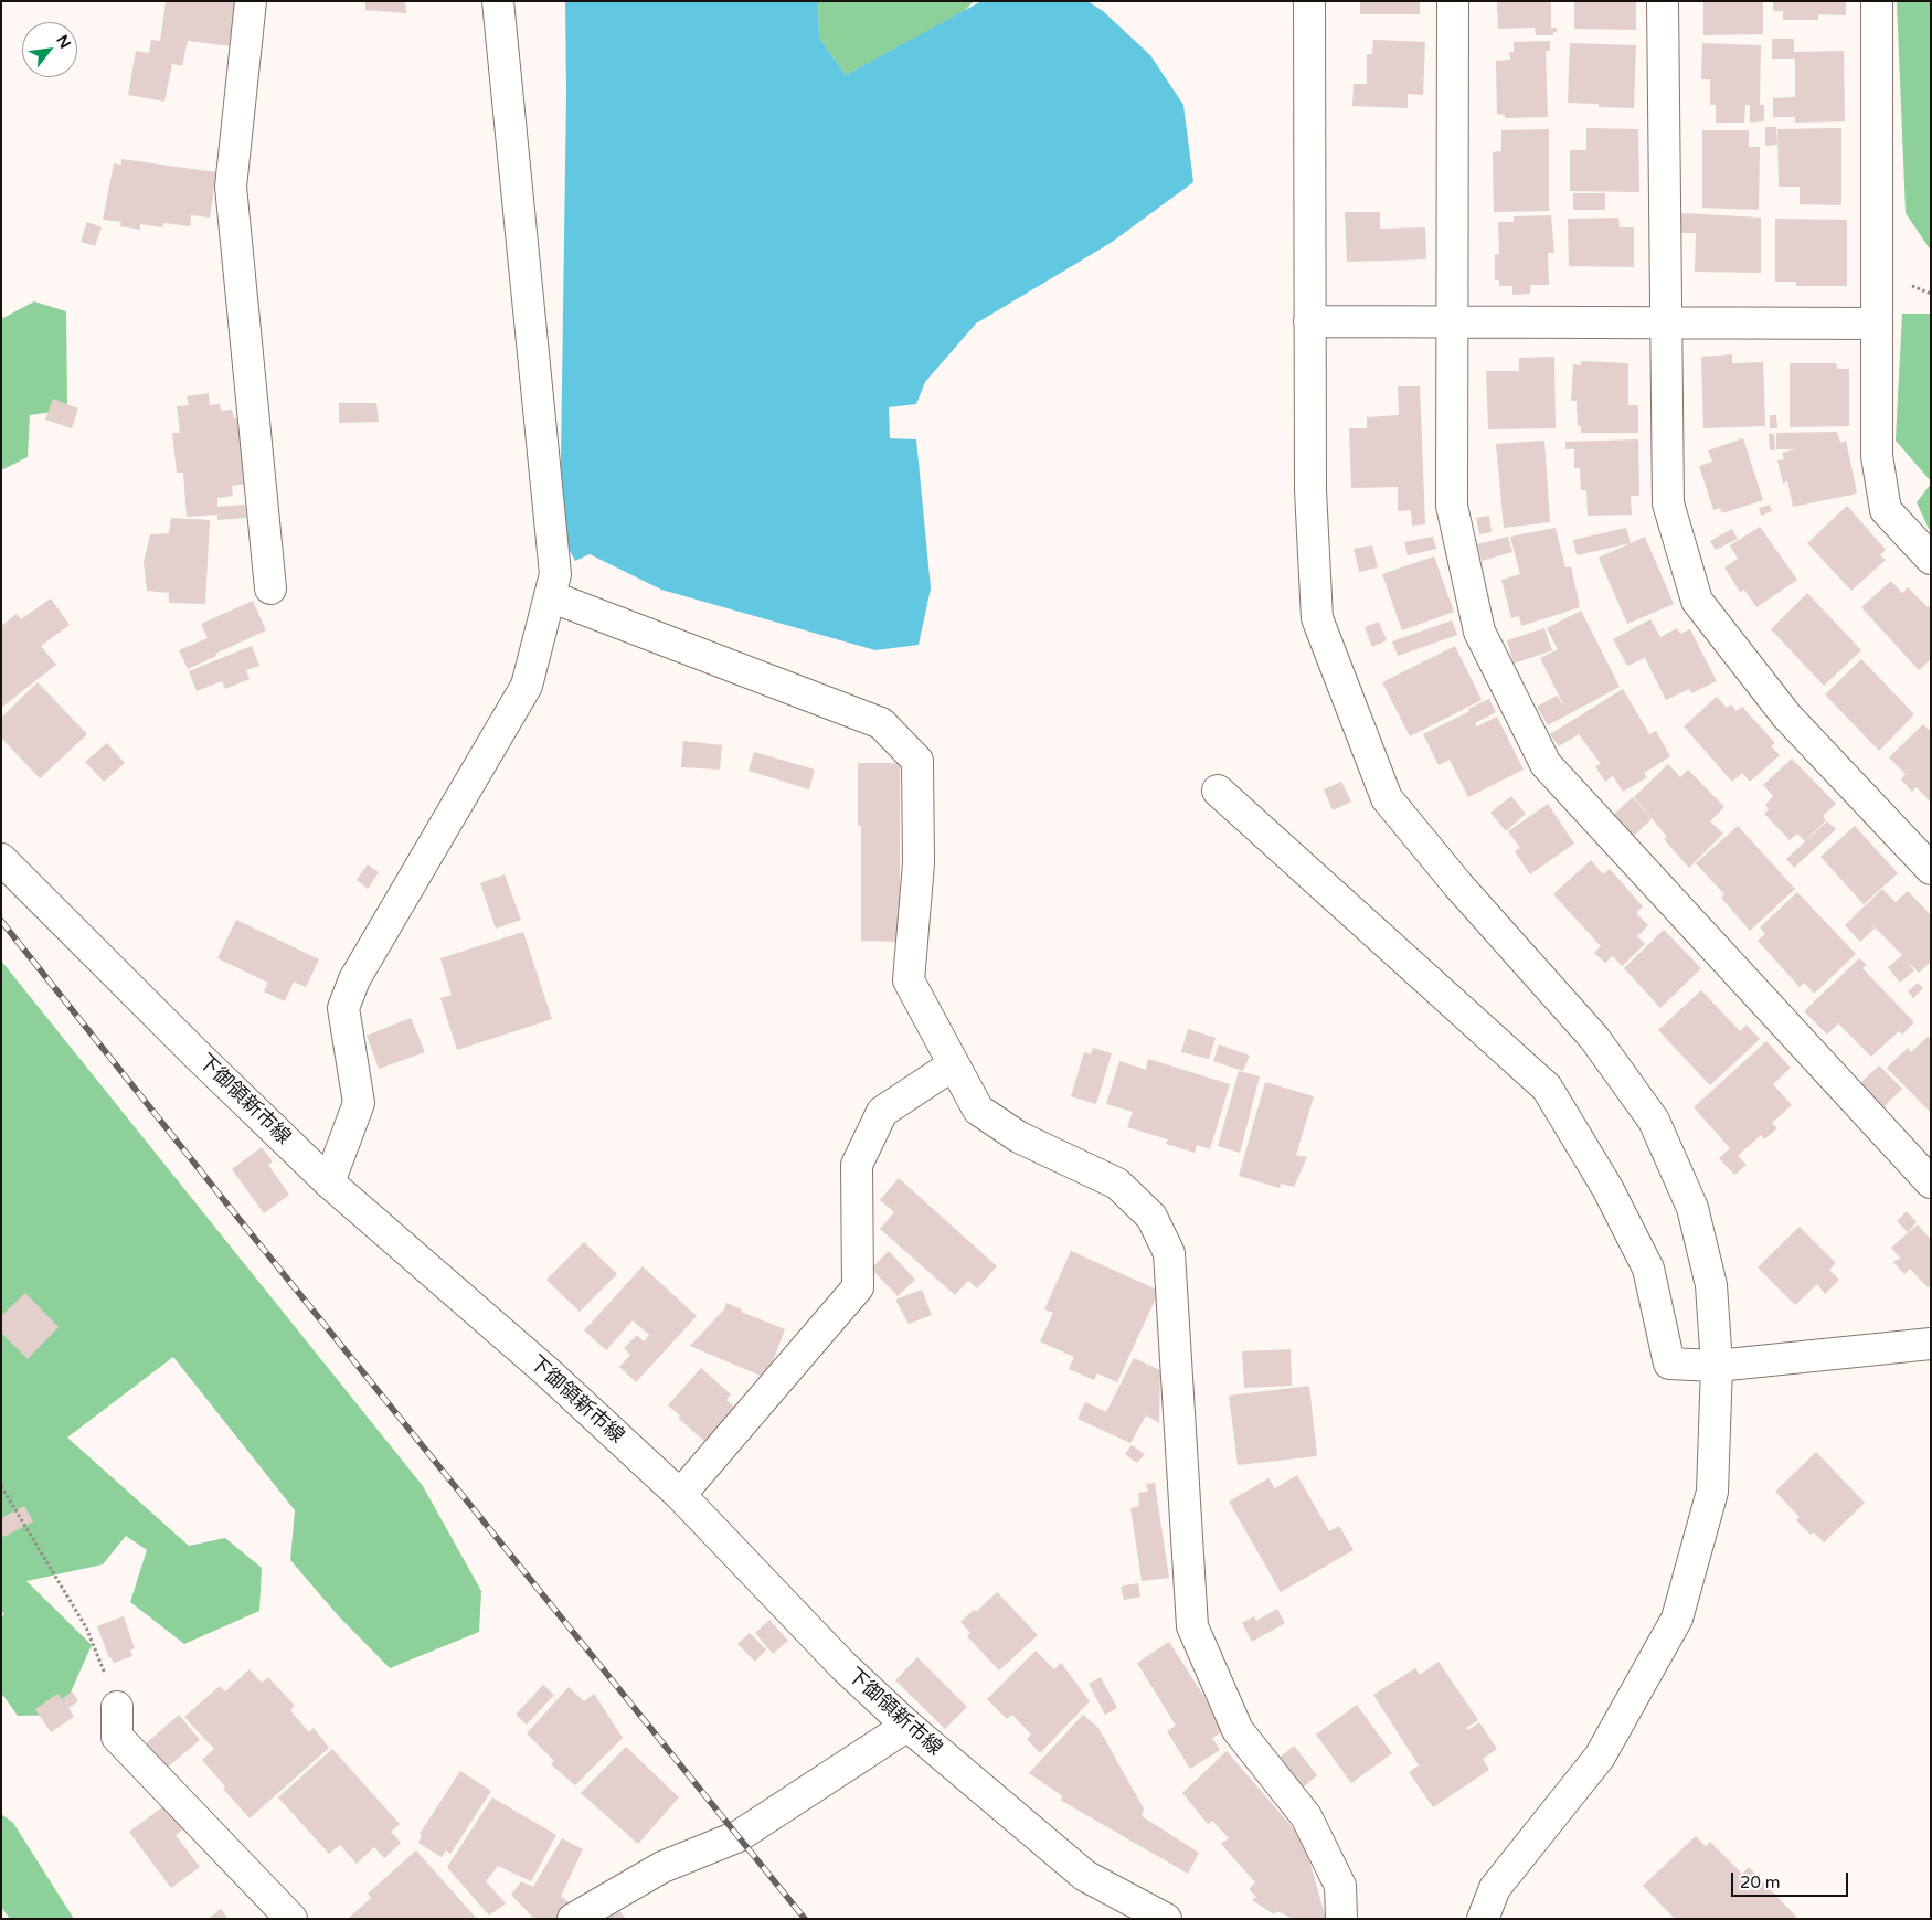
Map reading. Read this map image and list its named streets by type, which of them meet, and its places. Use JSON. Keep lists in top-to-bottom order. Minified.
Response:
{"streets":{"street":["下御領新市線"]},"scale_bar":"20 m","north":"top right"}
